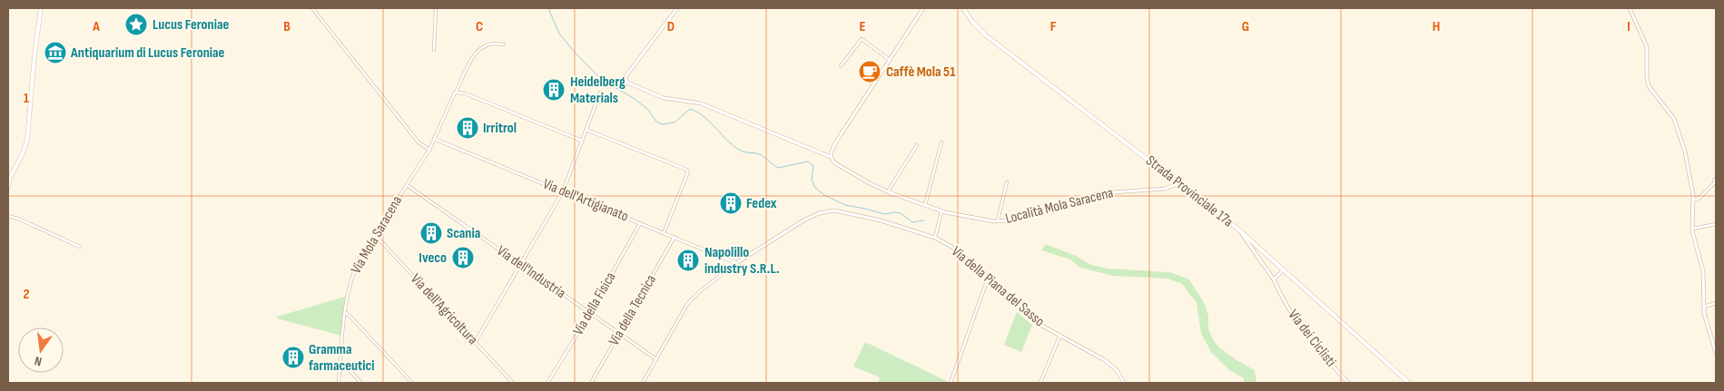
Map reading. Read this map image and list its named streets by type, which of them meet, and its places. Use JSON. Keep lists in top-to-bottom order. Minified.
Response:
{"streets":{"main road":["Strada Provinciale 17a"],"street":["Via dell'Artigianato","Località Mola Saracena","Via Mola Saracena","Via dell'Industria","Via della Piana del Sasso","Via della Fisica","Via dell'Agricoltura","Via della Tecnica","Via dei Ciclisti"]},"crossings":[["Strada Provinciale 17a","Località Mola Saracena"],["Strada Provinciale 17a","Via dei Ciclisti"],["Via dell'Artigianato","Via Mola Saracena"],["Via dell'Artigianato","Via della Piana del Sasso"],["Via dell'Artigianato","Via della Fisica"],["Via dell'Artigianato","Via della Tecnica"],["Via Mola Saracena","Via dell'Industria"],["Via Mola Saracena","Via dell'Agricoltura"],["Via dell'Industria","Via della Fisica"],["Via dell'Industria","Via della Tecnica"]],"places":{"place":["Lucus Feroniae"],"museum":["Antiquarium di Lucus Feroniae"],"cafe":["Caffè Mola 51"],"building":["Heidelberg Materials","Irritrol","Fedex","Scania","Iveco","Napolillo industry S.R.L.","Gramma farmaceutici"]},"north":"bottom","grid":{"columns":["A","B","C","D","E","F","G","H","I"],"rows":["1","2"]}}
